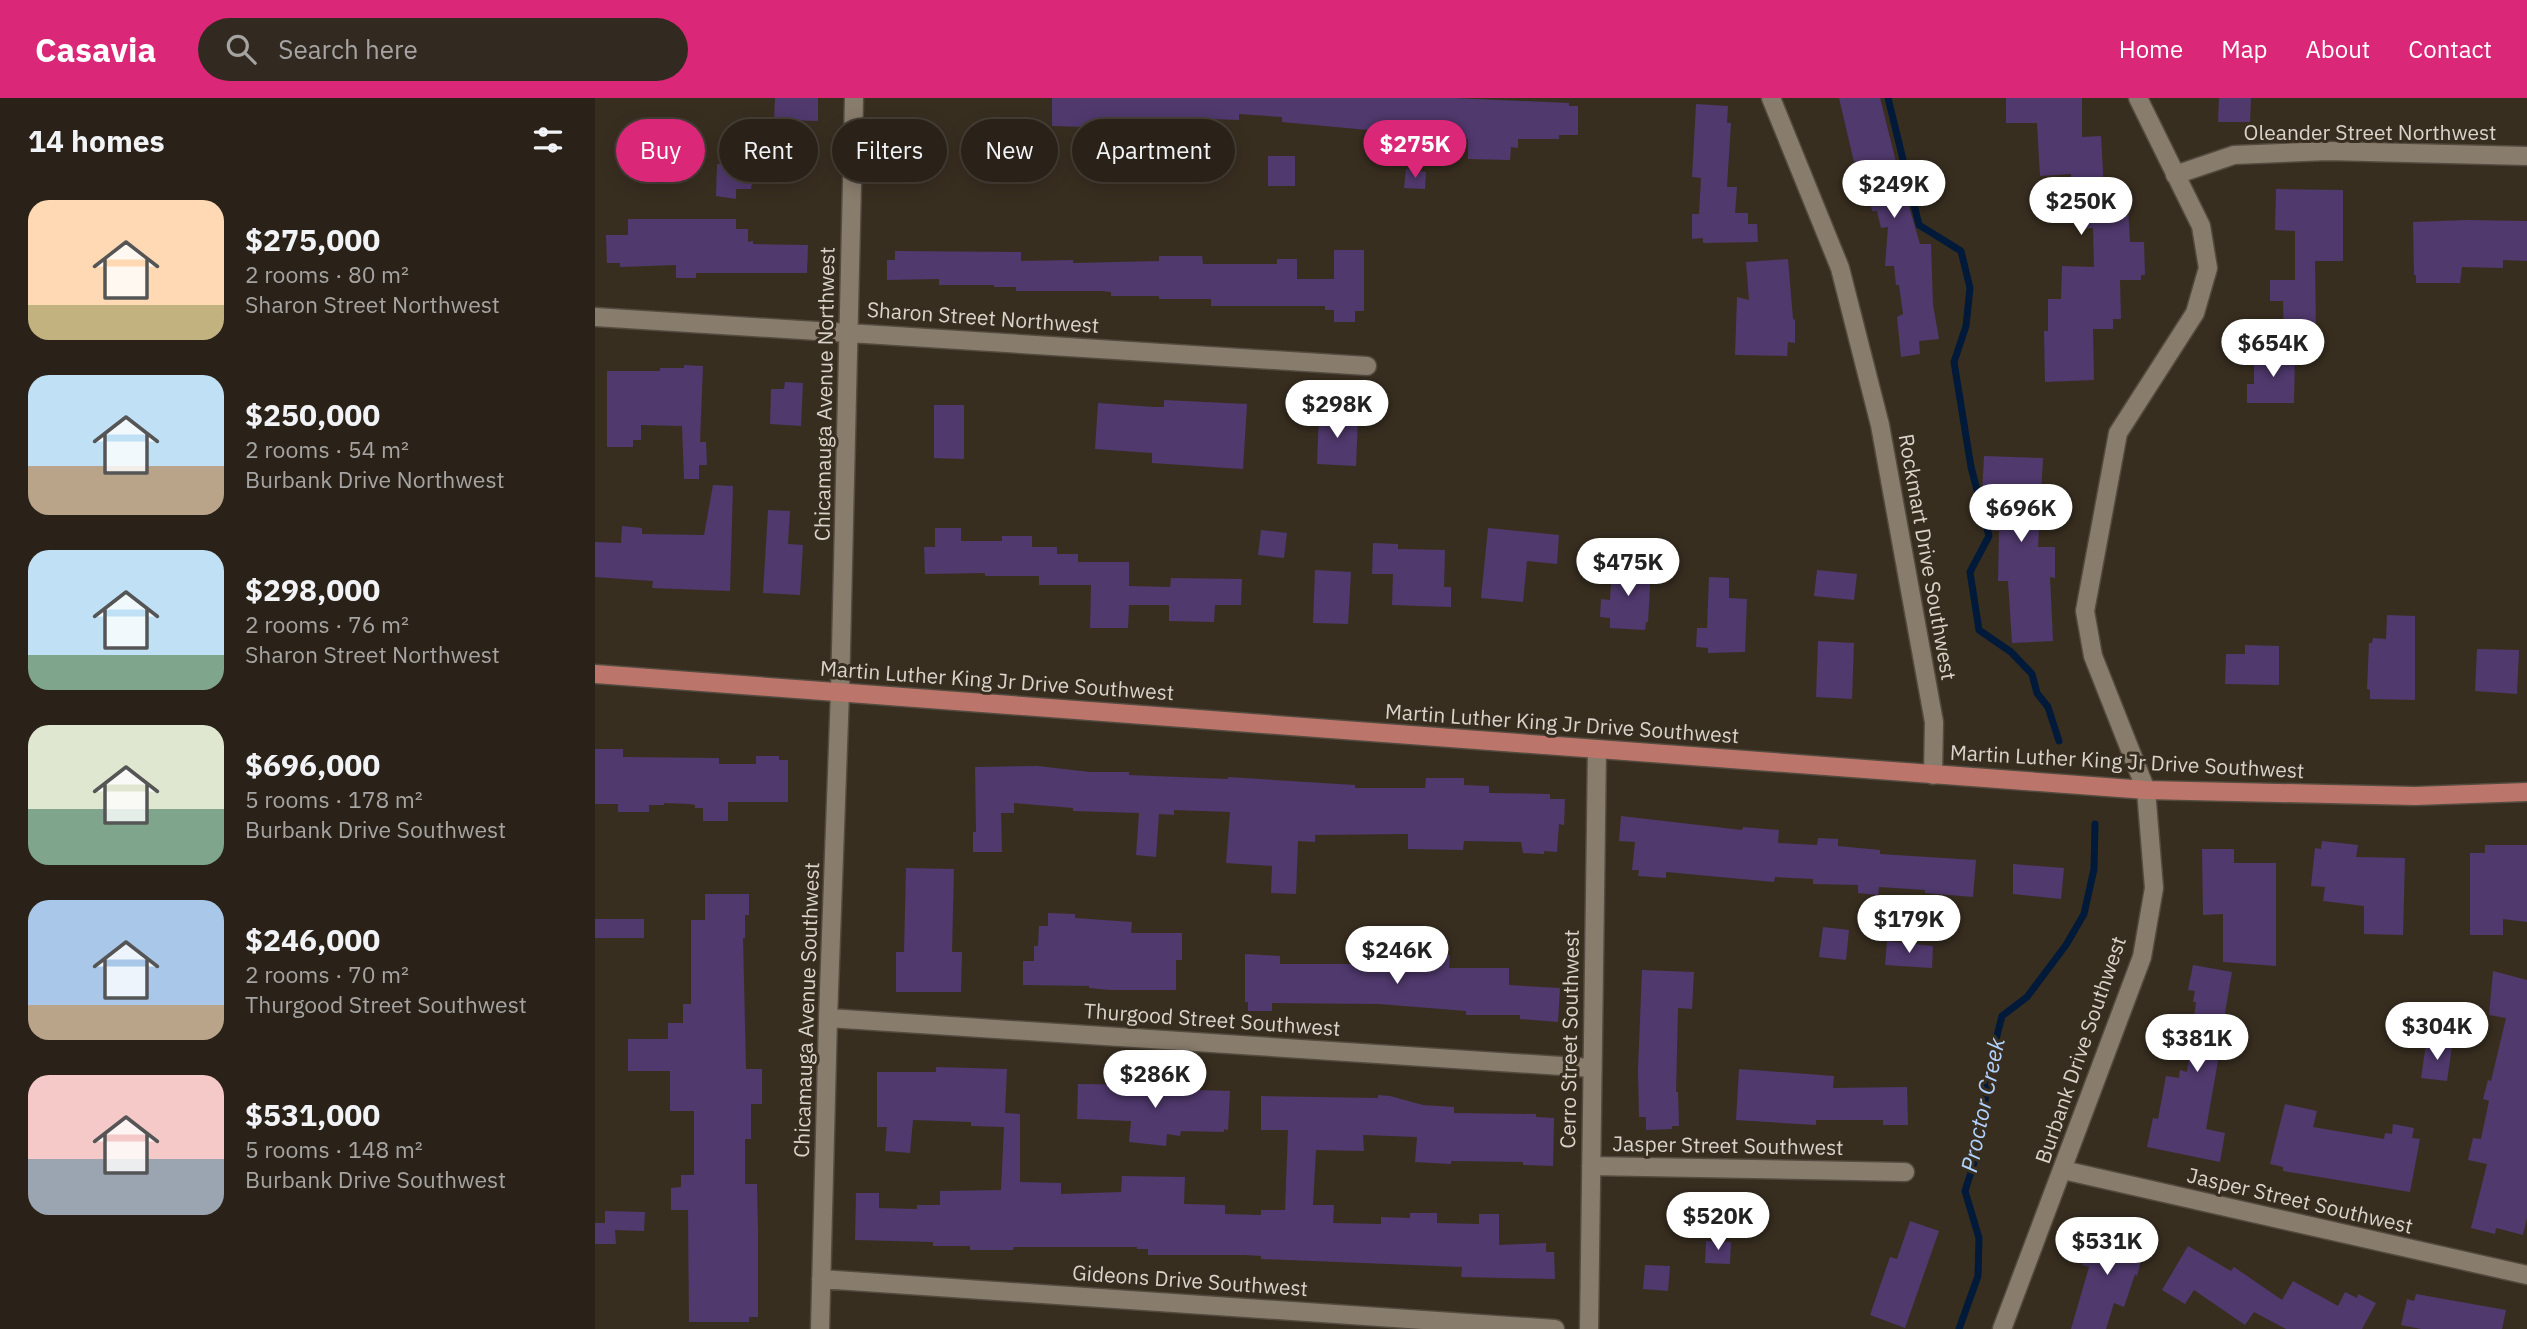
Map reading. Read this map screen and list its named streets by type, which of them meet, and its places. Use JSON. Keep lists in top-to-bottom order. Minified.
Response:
{"streets":{"main road":["Martin Luther King Jr Drive Southwest"],"street":["Oleander Street Northwest","Sharon Street Northwest","Chicamauga Avenue Northwest","Rockmart Drive Southwest","Chicamauga Avenue Southwest","Thurgood Street Southwest","Cerro Street Southwest","Burbank Drive Southwest","Jasper Street Southwest","Gideons Drive Southwest"]},"crossings":[["Oleander Street Northwest","Burbank Drive Southwest"],["Sharon Street Northwest","Chicamauga Avenue Northwest"],["Chicamauga Avenue Northwest","Martin Luther King Jr Drive Southwest"],["Chicamauga Avenue Northwest","Chicamauga Avenue Southwest"],["Rockmart Drive Southwest","Martin Luther King Jr Drive Southwest"],["Martin Luther King Jr Drive Southwest","Chicamauga Avenue Southwest"],["Martin Luther King Jr Drive Southwest","Cerro Street Southwest"],["Martin Luther King Jr Drive Southwest","Burbank Drive Southwest"],["Chicamauga Avenue Southwest","Thurgood Street Southwest"],["Chicamauga Avenue Southwest","Gideons Drive Southwest"],["Thurgood Street Southwest","Cerro Street Southwest"],["Cerro Street Southwest","Jasper Street Southwest"],["Burbank Drive Southwest","Jasper Street Southwest"]],"water":["Proctor Creek"],"page":{"header":"Casavia","search":"Search here","nav":["Home","Map","About","Contact"],"heading":"14 homes","chip":["Buy","Rent","Filters","New","Apartment"],"price":["$275K","$249K","$250K","$654K","$298K","$696K","$475K","$179K","$246K","$304K","$381K","$286K","$520K","$531K"],"list":[{"name":"$275,000","note":"2 rooms · 80 m² · Sharon Street Northwest"},{"name":"$250,000","note":"2 rooms · 54 m² · Burbank Drive Northwest"},{"name":"$298,000","note":"2 rooms · 76 m² · Sharon Street Northwest"},{"name":"$696,000","note":"5 rooms · 178 m² · Burbank Drive Southwest"},{"name":"$246,000","note":"2 rooms · 70 m² · Thurgood Street Southwest"},{"name":"$531,000","note":"5 rooms · 148 m² · Burbank Drive Southwest"}]}}
